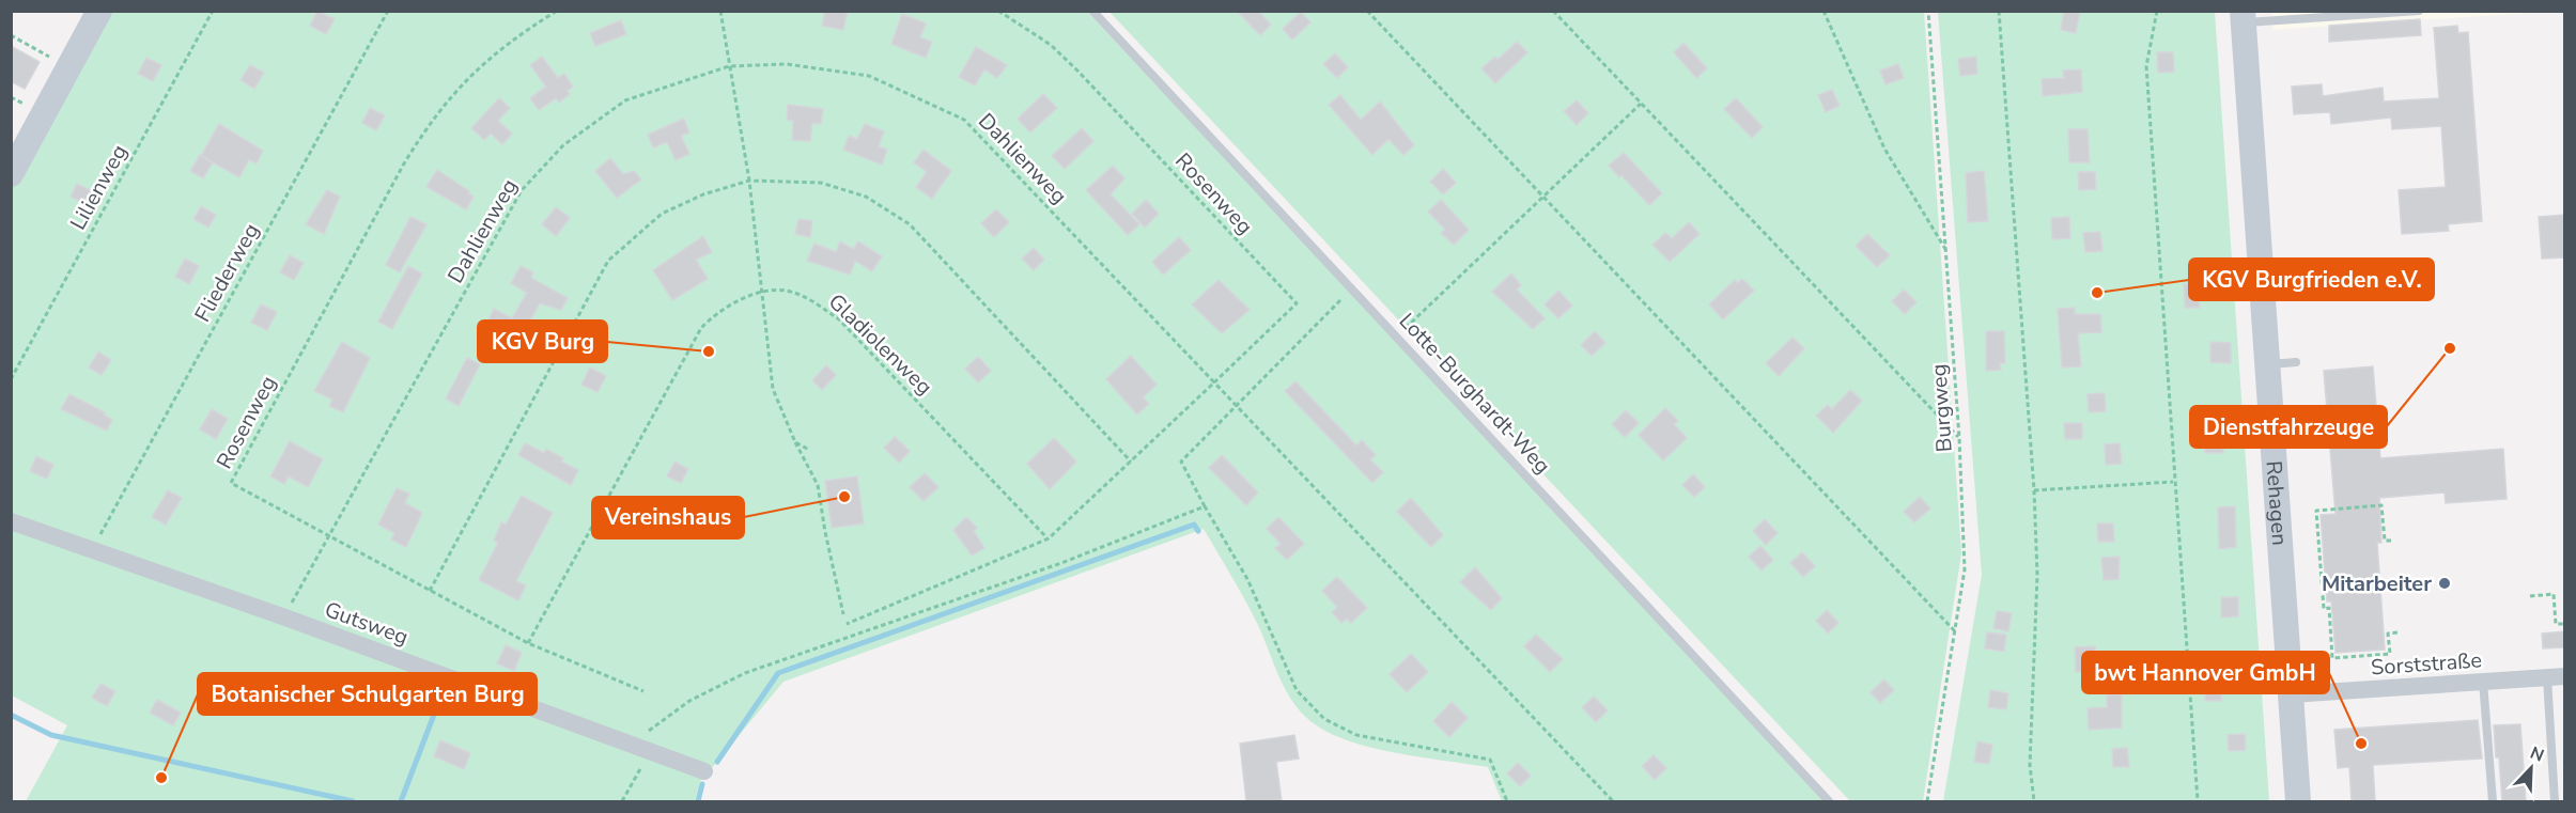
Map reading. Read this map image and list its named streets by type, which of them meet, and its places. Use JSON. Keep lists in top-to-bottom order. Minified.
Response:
{"streets":{"street":["Rehagen","Gutsweg","Sorststraße"],"lane":["Lotte-Burghardt-Weg"],"path":["Dahlienweg","Lilienweg","Rosenweg","Fliederweg","Gladiolenweg","Burgweg"]},"crossings":[["Dahlienweg","Rosenweg"],["Dahlienweg","Gutsweg"],["Rosenweg","Gladiolenweg"],["Fliederweg","Gutsweg"],["Rehagen","Sorststraße"]],"places":["KGV Burgfrieden e.V.","Dienstfahrzeuge","KGV Burg","Vereinshaus","Mitarbeiter","bwt Hannover GmbH","Botanischer Schulgarten Burg"],"north":"top right"}
